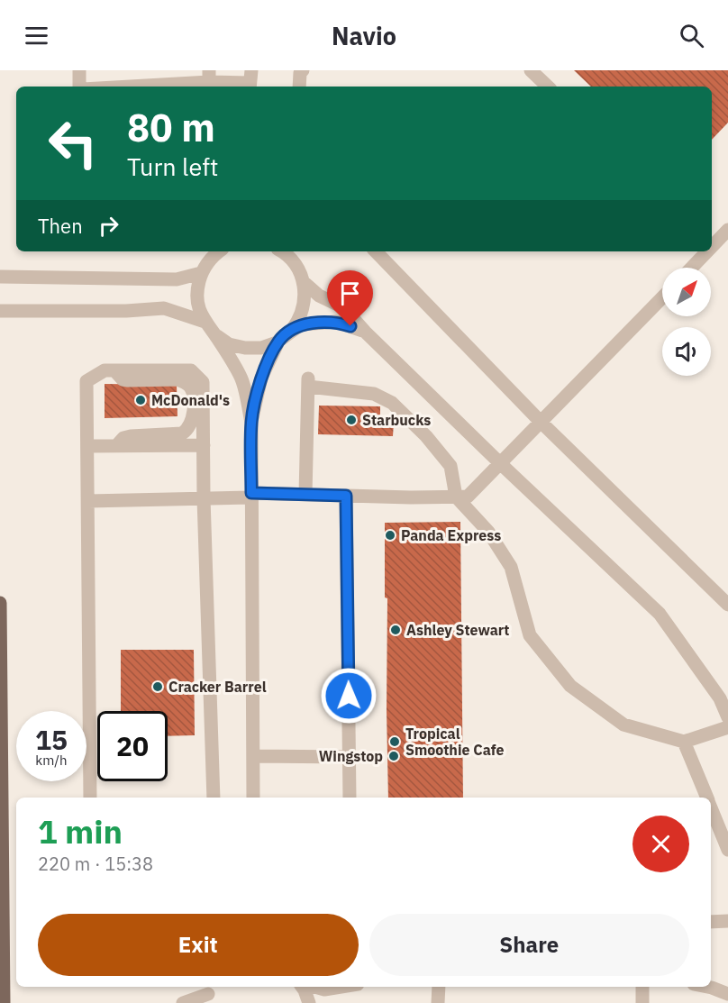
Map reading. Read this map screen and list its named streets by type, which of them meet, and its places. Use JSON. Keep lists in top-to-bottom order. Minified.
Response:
{"places":["McDonald's","Starbucks","Panda Express","Ashley Stewart","Cracker Barrel","Tropical Smoothie Cafe","Wingstop"],"north":"top right","page":{"header":"Navio","turn":["80 m","Turn left"],"then":"Then","speed":"15 km/h","limit":"20","heading":["1 min","220 m · 15:38"],"buttons":["Exit","Share"]}}
